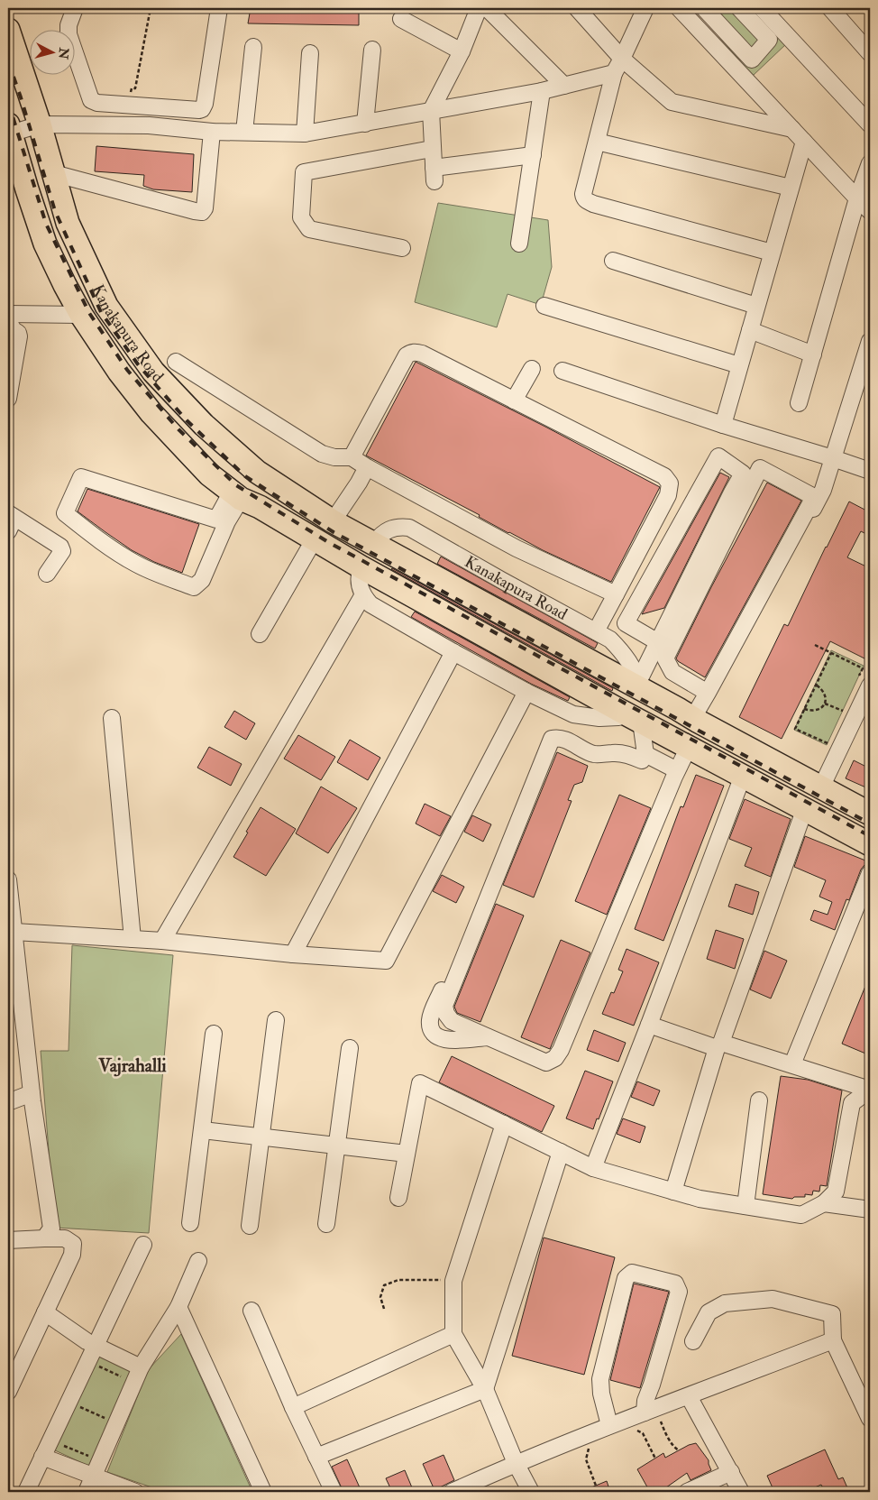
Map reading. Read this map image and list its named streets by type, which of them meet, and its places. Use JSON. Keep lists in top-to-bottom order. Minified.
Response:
{"streets":{"highway":["Kanakapura Road"]},"districts":["Vajrahalli"],"north":"right"}
